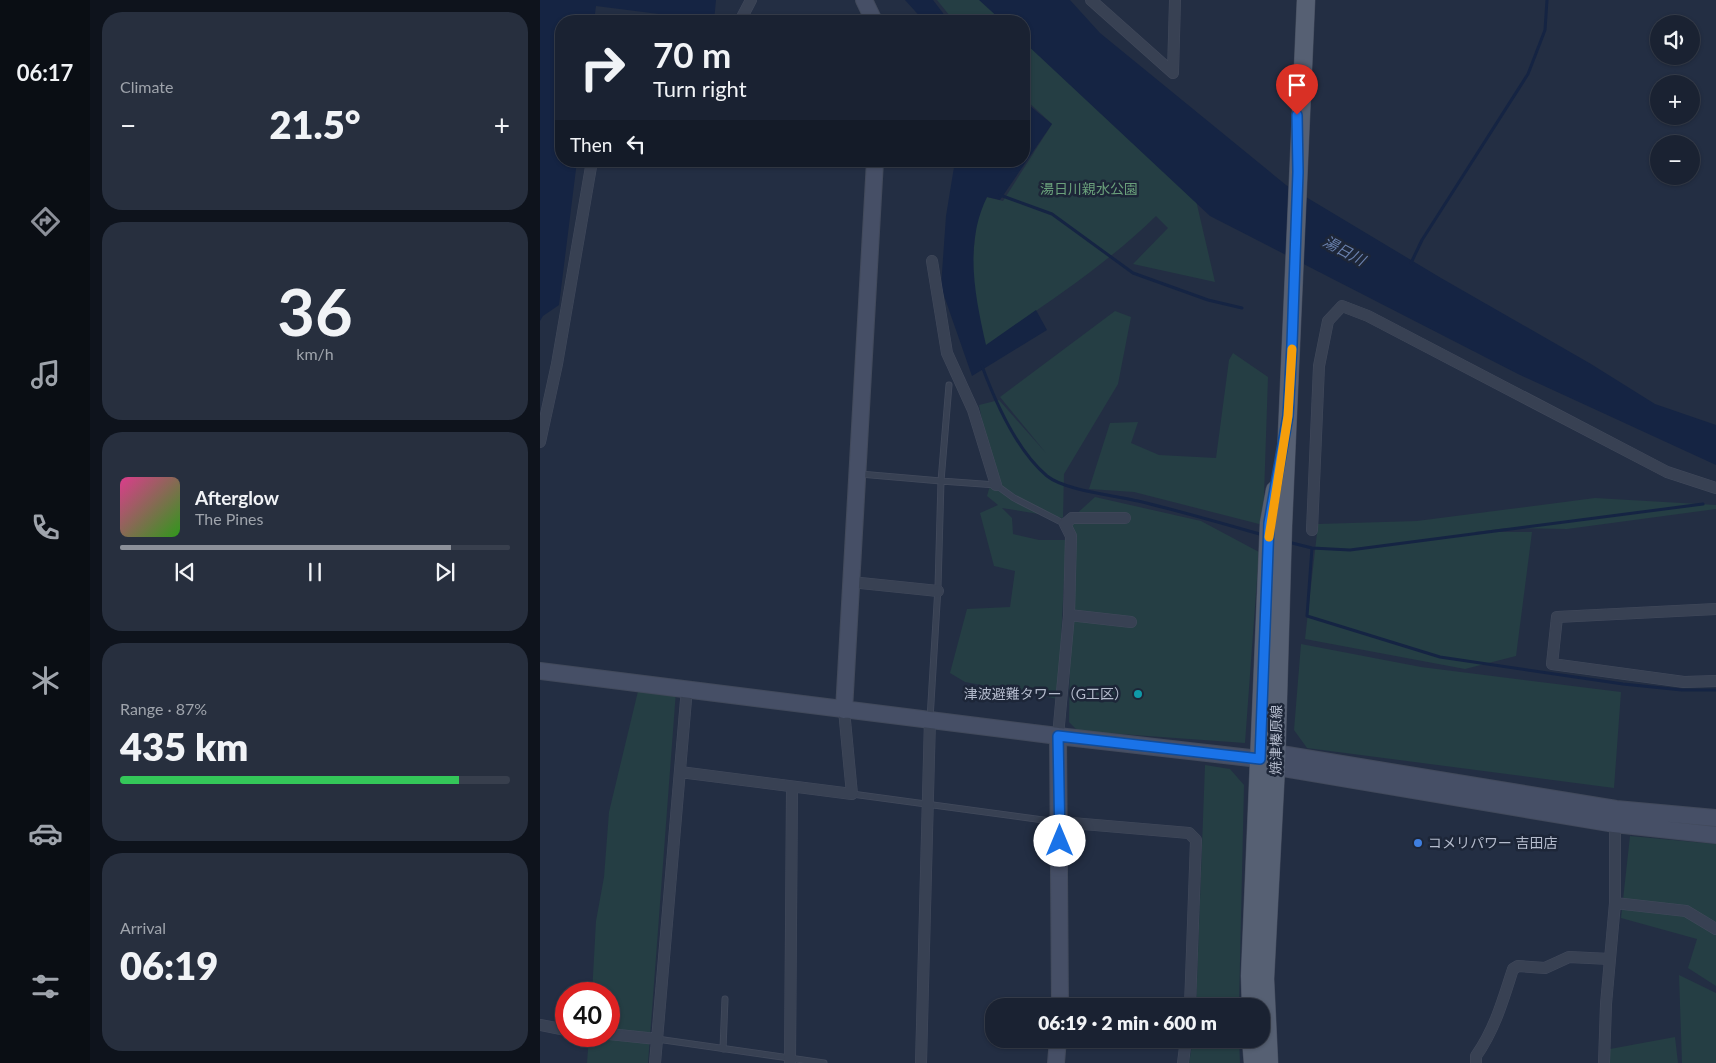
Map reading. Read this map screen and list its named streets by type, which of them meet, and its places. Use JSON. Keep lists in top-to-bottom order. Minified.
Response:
{"streets":{"main road":["焼津榛原線"]},"water":["湯日川"],"parks":["湯日川親水公園"],"places":["津波避難タワー（G工区）","コメリパワー 吉田店"],"page":{"tabs":"06:17","tile":["Climate",["36","km/h"],["Range · 87%","435 km"],["Arrival","06:19"]],"map_buttons":["+","−"],"turn":["70 m","Turn right"],"heat":["−","21.5°","+"],"then":"Then","song":["Afterglow","The Pines"],"limit":"40","trip":"06:19 · 2 min · 600 m"}}
